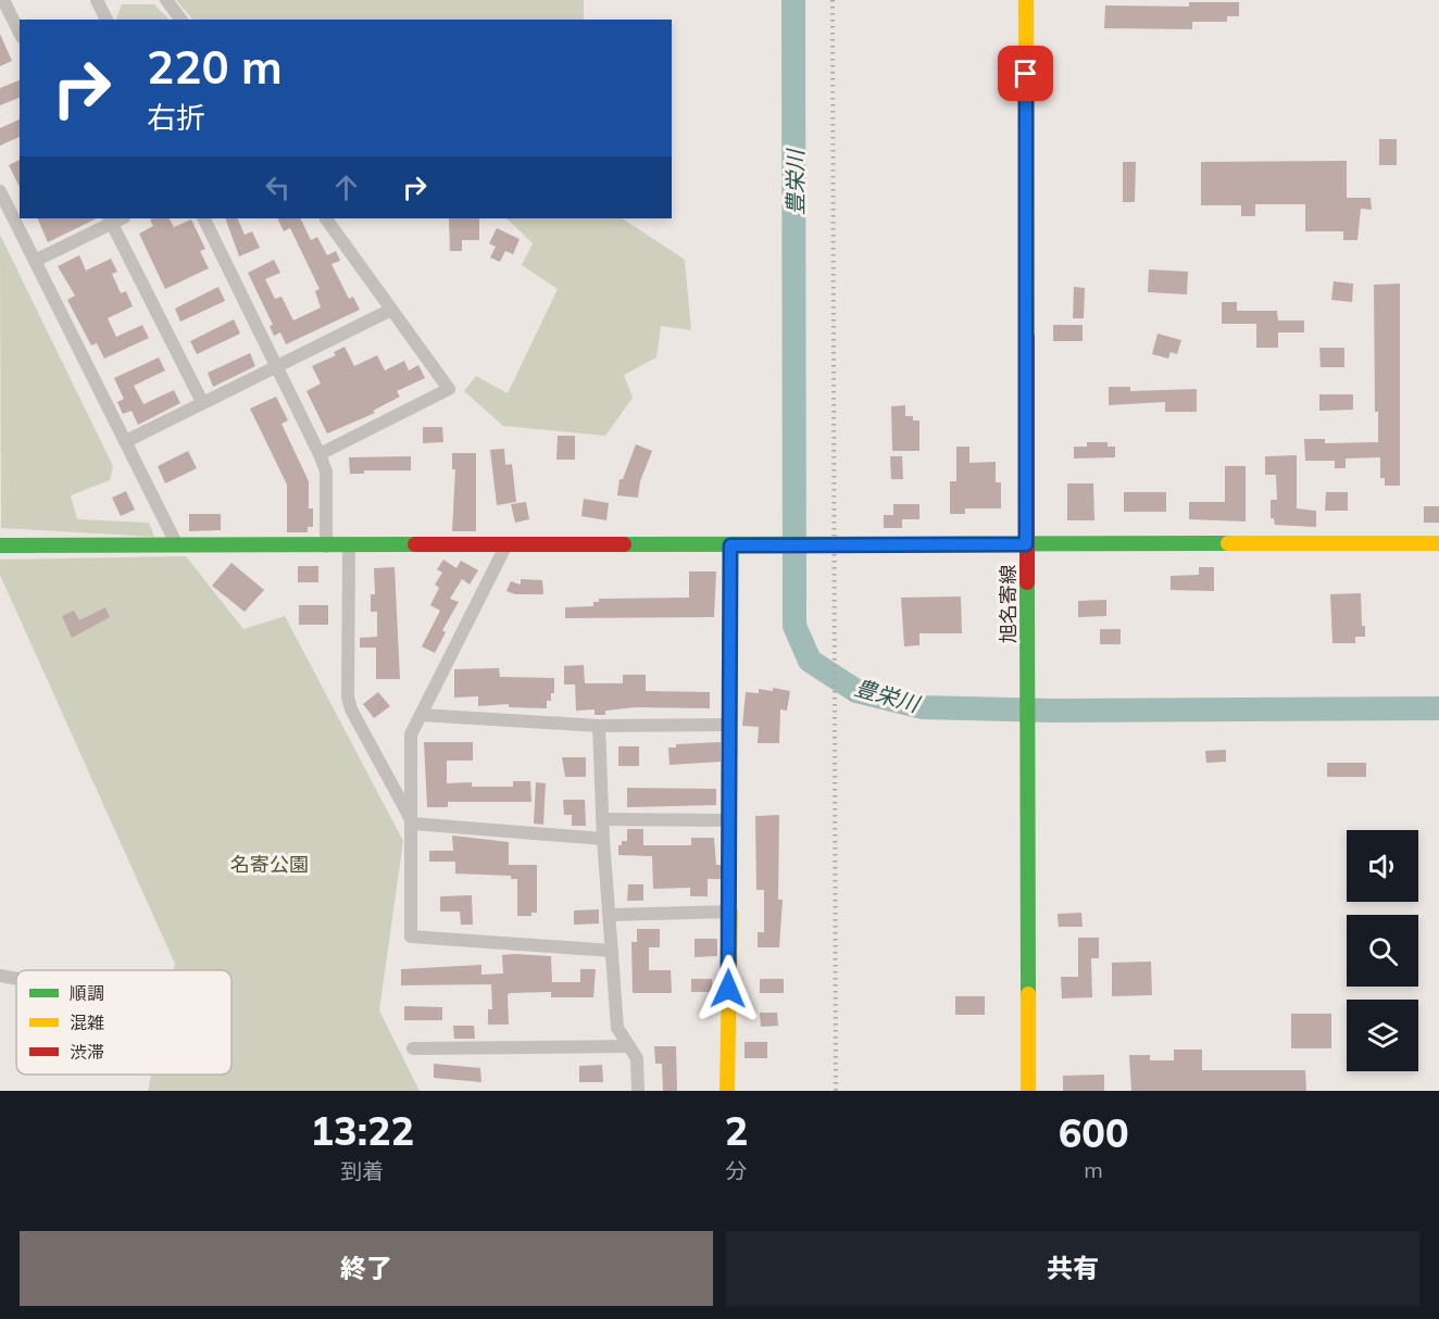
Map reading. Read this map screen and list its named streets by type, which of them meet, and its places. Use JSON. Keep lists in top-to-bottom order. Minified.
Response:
{"streets":{"street":["旭名寄線"]},"water":["豊栄川"],"parks":["名寄公園"],"legend":["順調","混雑","渋滞"],"page":{"turn":["220 m","右折"],"eta":["13:22","到着","2","分","600","m"],"buttons":["終了","共有"]}}
